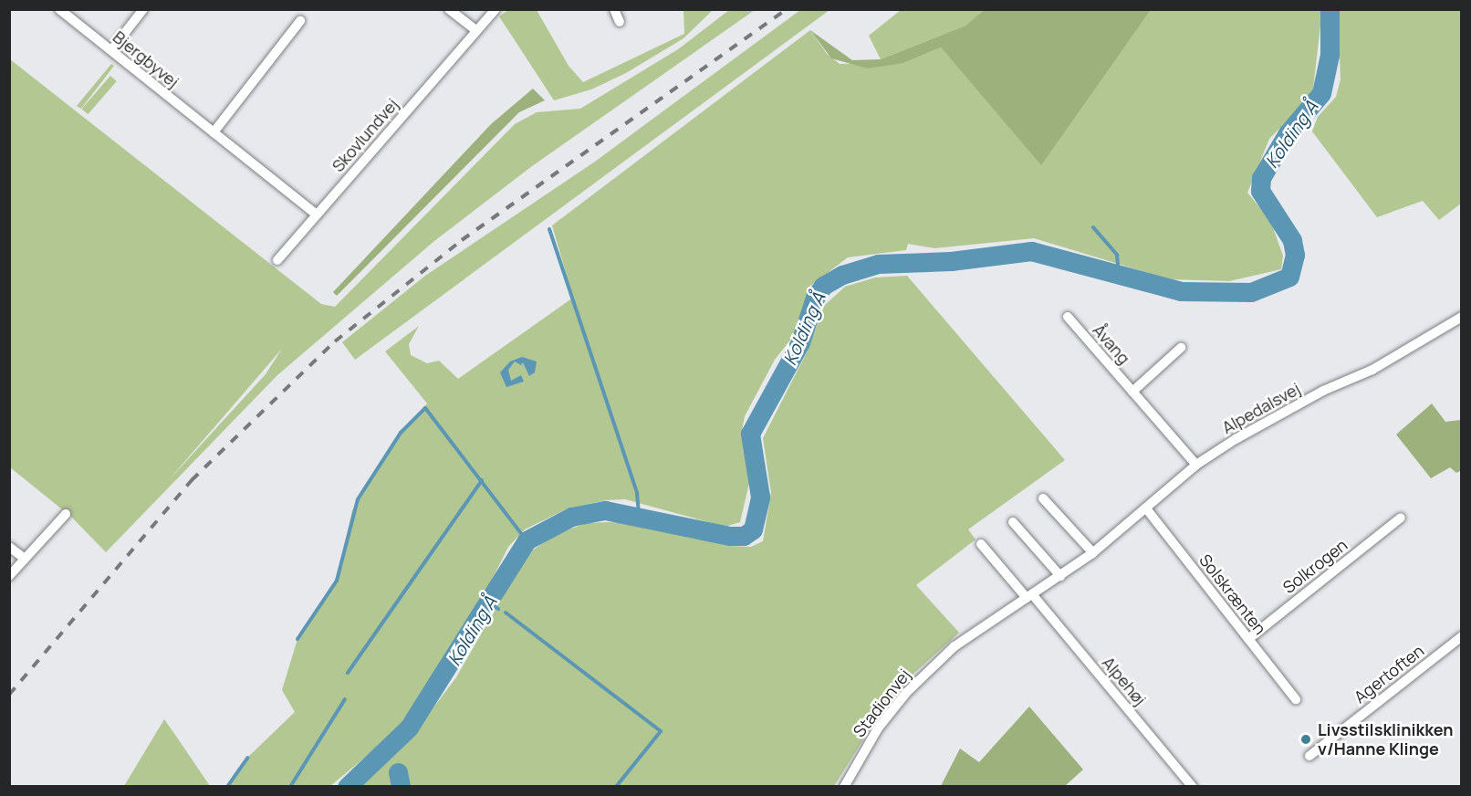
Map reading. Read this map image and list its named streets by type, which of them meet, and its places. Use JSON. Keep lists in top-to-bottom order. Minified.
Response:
{"streets":{"street":["Bjergbyvej","Skovlundvej","Åvang","Alpedalsvej","Solkrogen","Solskrænten","Agertoften","Alpehøj","Stadionvej"]},"crossings":[["Bjergbyvej","Skovlundvej"],["Åvang","Alpedalsvej"],["Alpedalsvej","Solskrænten"],["Alpedalsvej","Alpehøj"],["Alpedalsvej","Stadionvej"],["Solkrogen","Solskrænten"]],"water":["Kolding Å"],"places":["Livsstilsklinikken v/Hanne Klinge"]}
